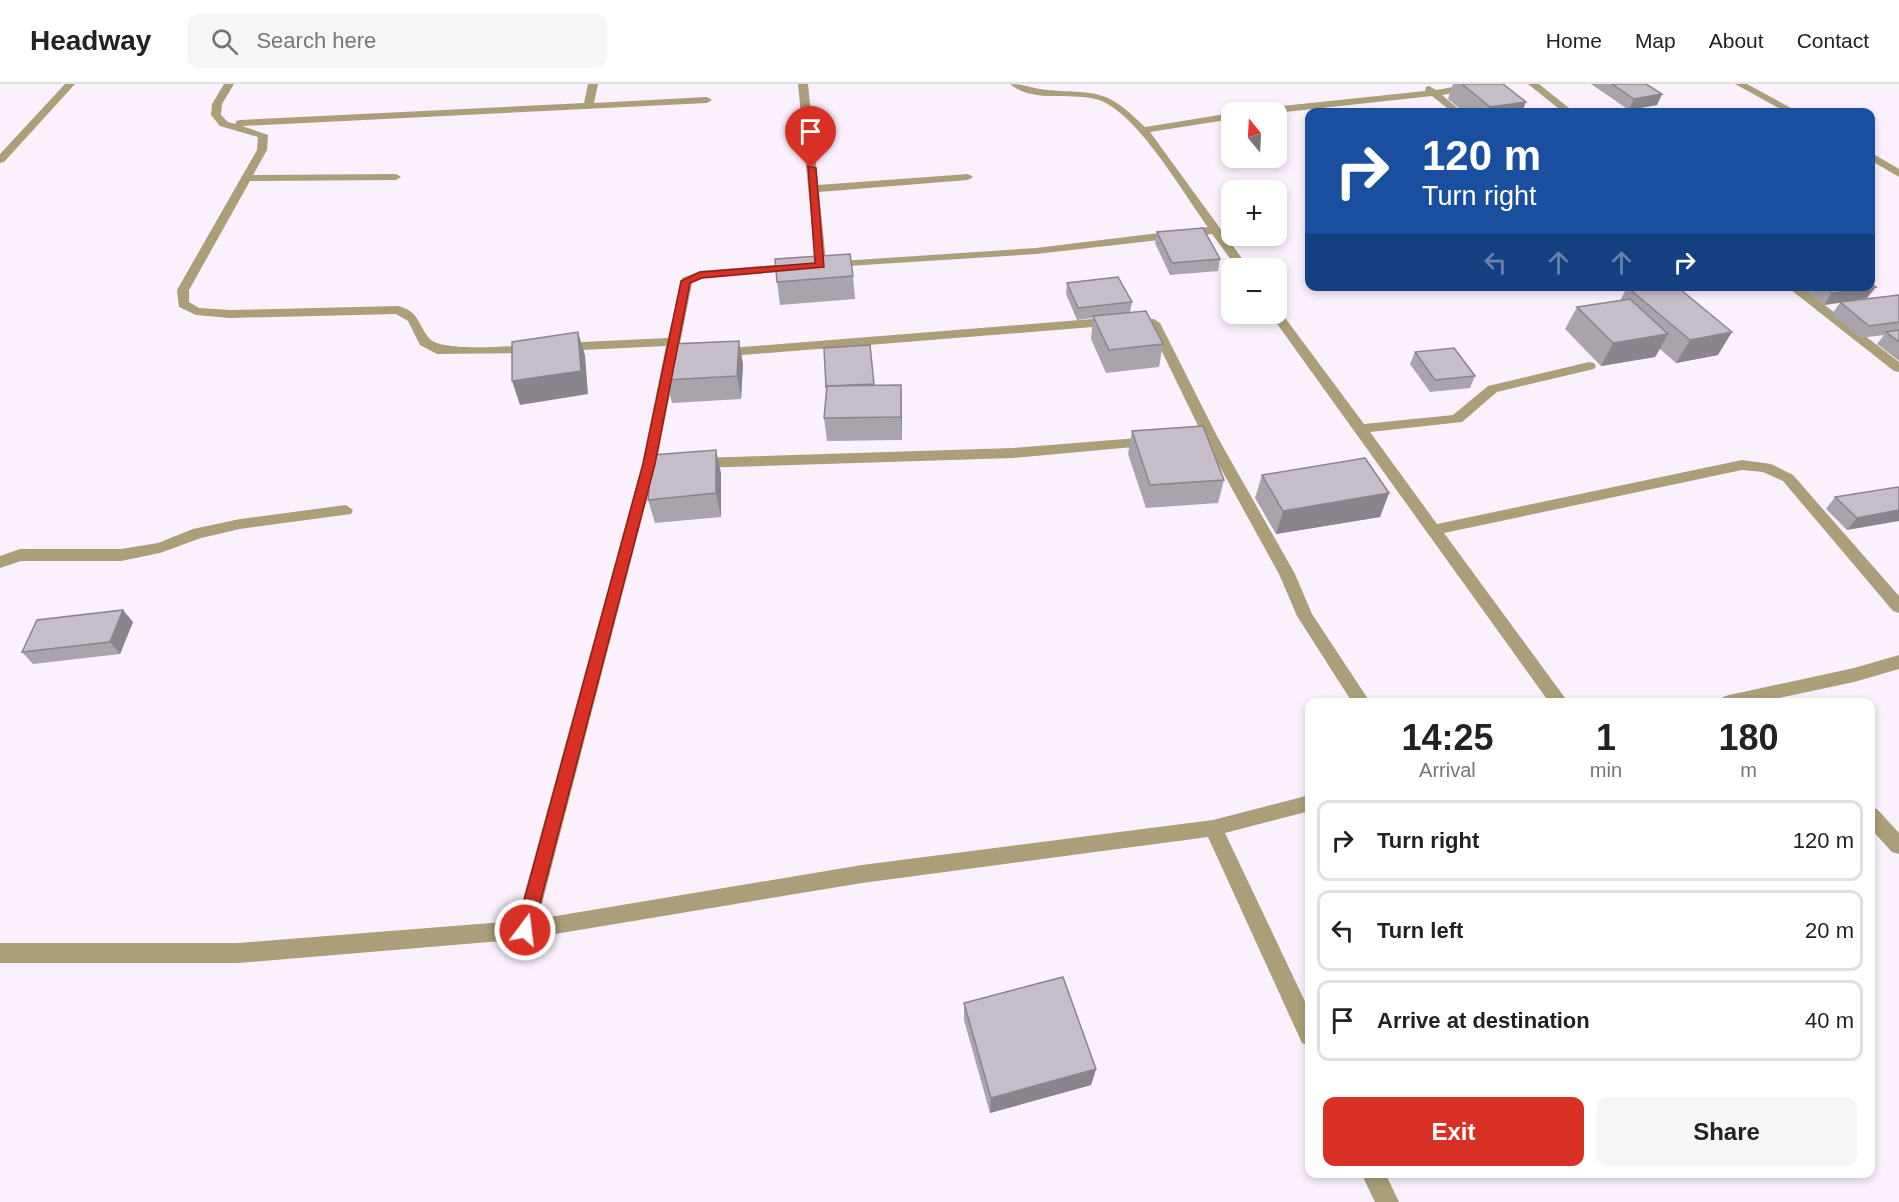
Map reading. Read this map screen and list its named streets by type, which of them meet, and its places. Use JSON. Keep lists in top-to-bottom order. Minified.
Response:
{"north":"top","page":{"header":"Headway","search":"Search here","nav":["Home","Map","About","Contact"],"map_buttons":["+","−"],"turn":["120 m","Turn right"],"eta":["14:25","Arrival","1","min","180","m"],"list":[{"name":"Turn right","value":"120 m"},{"name":"Turn left","value":"20 m"},{"name":"Arrive at destination","value":"40 m"}],"buttons":["Exit","Share"]}}
